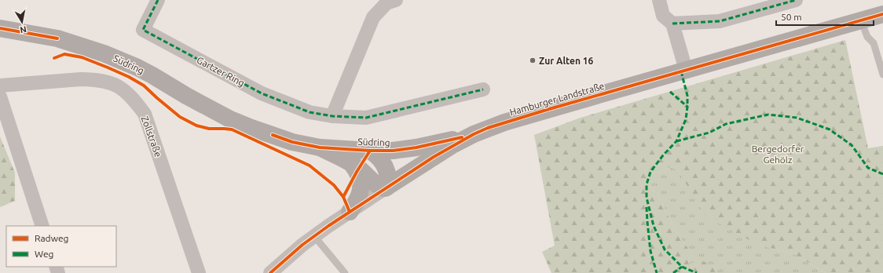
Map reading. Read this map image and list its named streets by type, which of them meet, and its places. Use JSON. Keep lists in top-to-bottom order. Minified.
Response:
{"streets":{"main road":["Südring","Hamburger Landstraße"],"street":["Gartzer Ring","Zollstraße"]},"crossings":[["Südring","Hamburger Landstraße"]],"parks":["Bergedorfer Gehölz"],"places":["Zur Alten 16"],"legend":["Radweg","Weg"],"scale_bar":"50 m","north":"bottom"}
